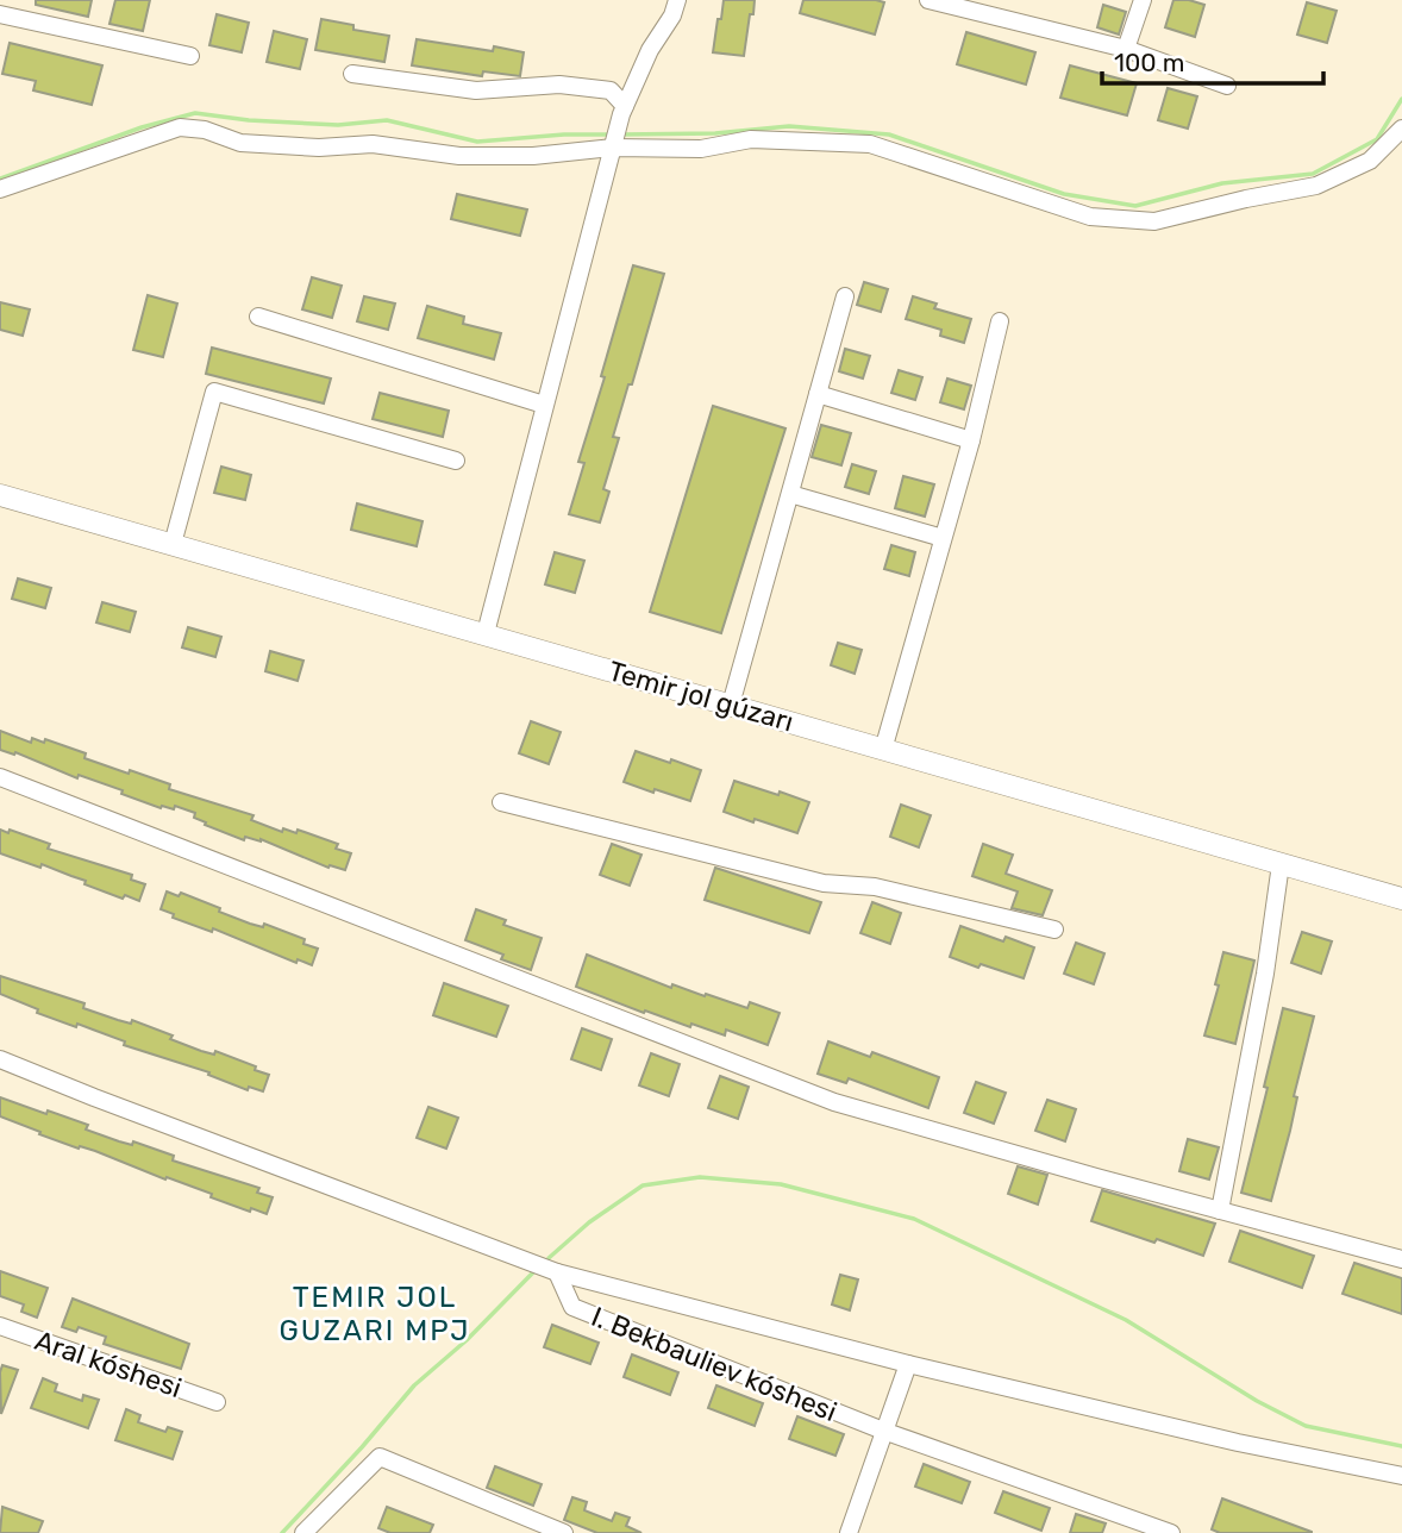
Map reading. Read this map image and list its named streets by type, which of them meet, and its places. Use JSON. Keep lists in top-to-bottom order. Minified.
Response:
{"streets":{"street":["Temir jol gúzarı","Aral kóshesi","I. Bekbauliev kóshesi"]},"districts":["TEMIR JOL GUZARI MPJ"],"scale_bar":"100 m"}
